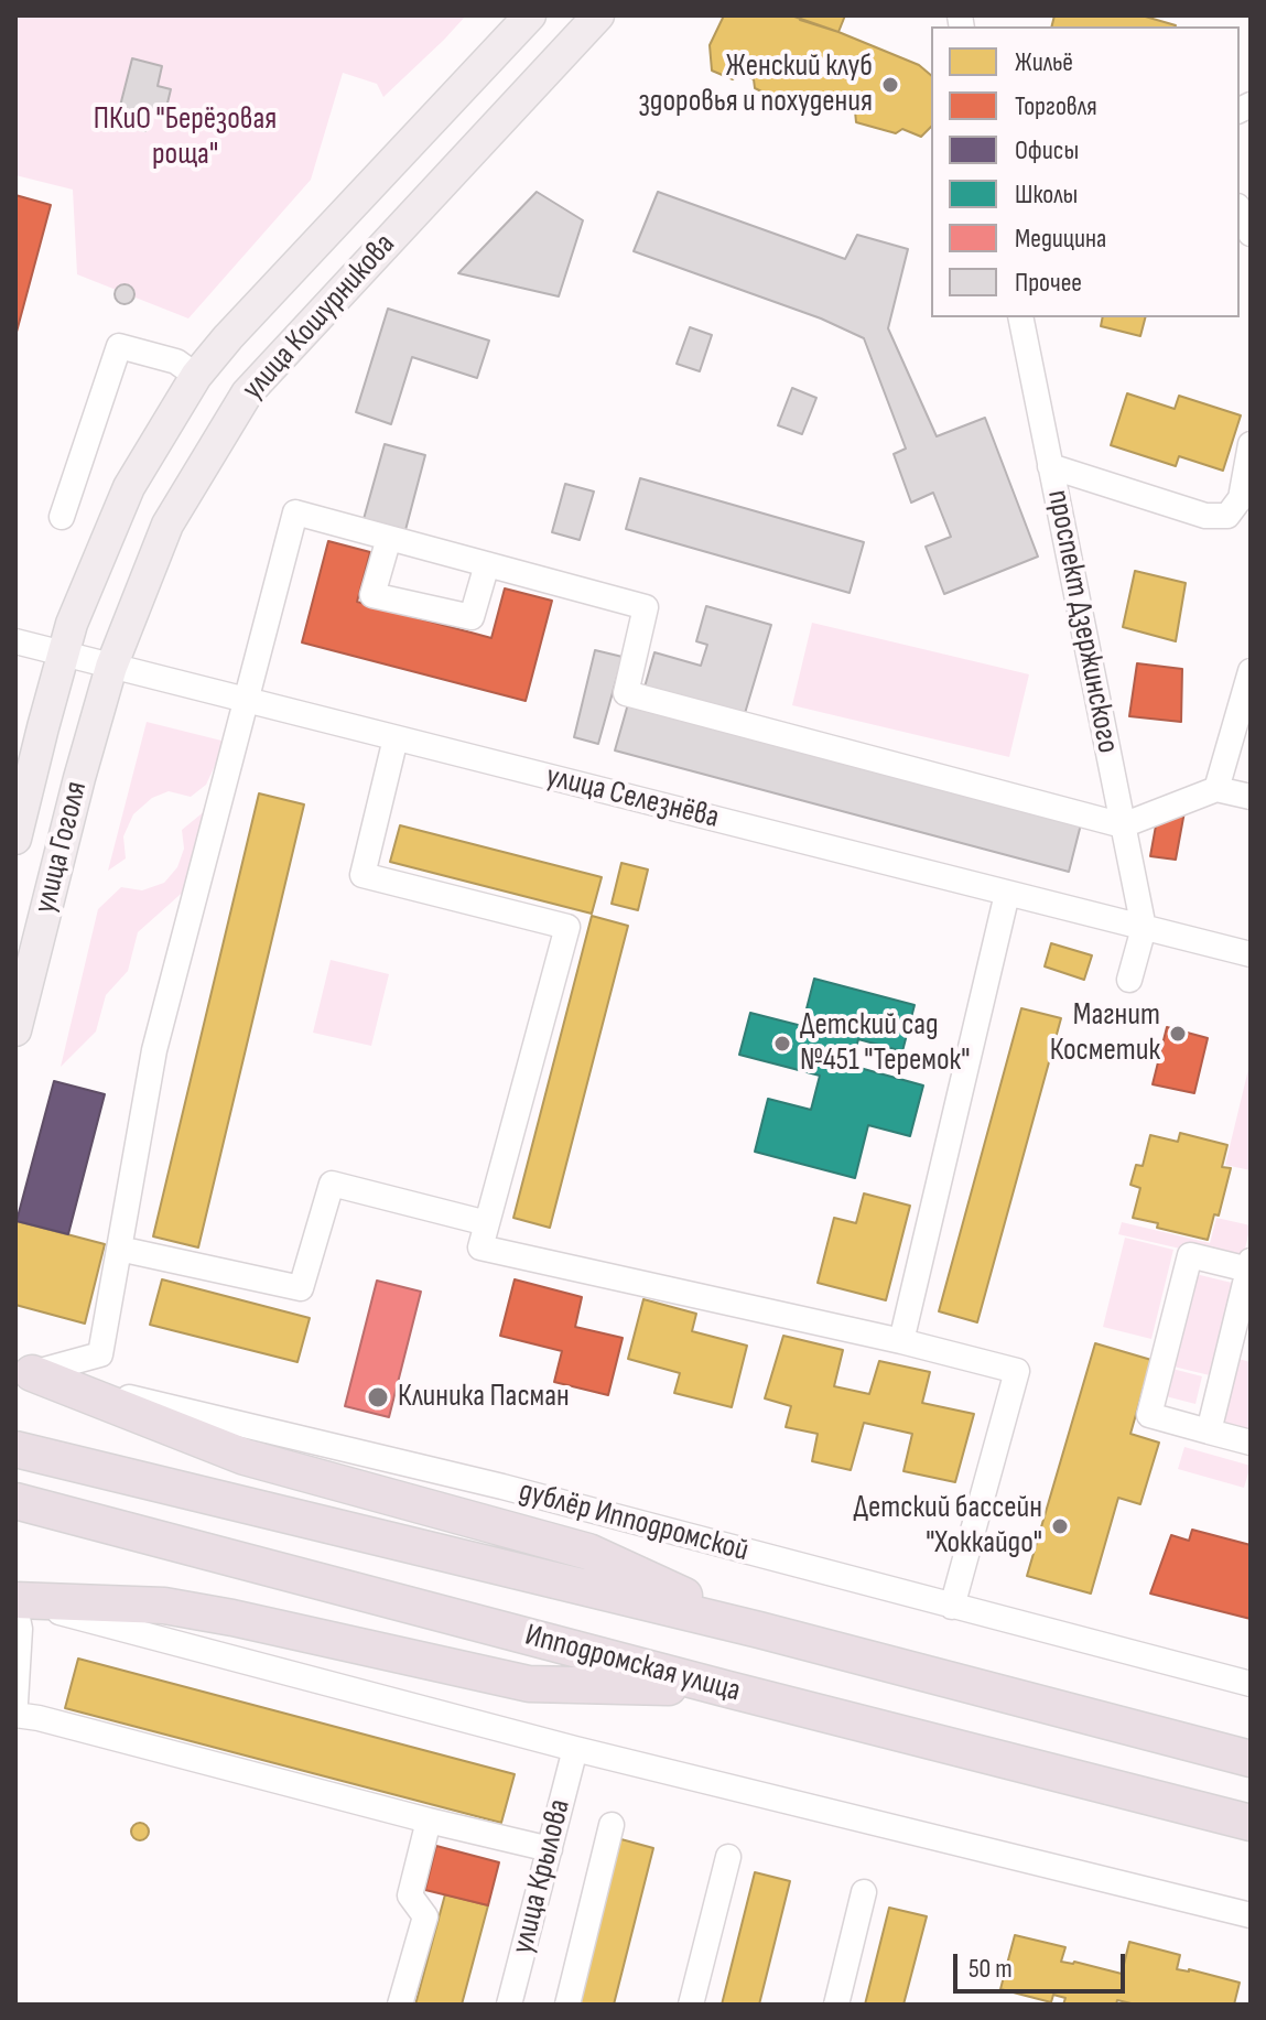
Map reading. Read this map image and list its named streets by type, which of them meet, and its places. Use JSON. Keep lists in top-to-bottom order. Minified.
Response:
{"streets":{"highway":["Ипподромская улица"],"main road":["улица Кошурникова","улица Гоголя"],"street":["проспект Дзержинского","улица Селезнёва","дублёр Ипподромской","улица Крылова"]},"crossings":[["улица Кошурникова","улица Селезнёва"],["улица Кошурникова","улица Гоголя"],["проспект Дзержинского","улица Селезнёва"],["улица Селезнёва","улица Гоголя"]],"parks":["ПКиО \"Берёзовая роща\""],"places":["Женский клуб здоровья и похудения","Магнит Косметик","Детский сад №451 \"Теремок\"","Клиника Пасман","Детский бассейн \"Хоккайдо\""],"legend":["Жильё","Торговля","Офисы","Школы","Медицина","Прочее"],"scale_bar":"50 m"}
